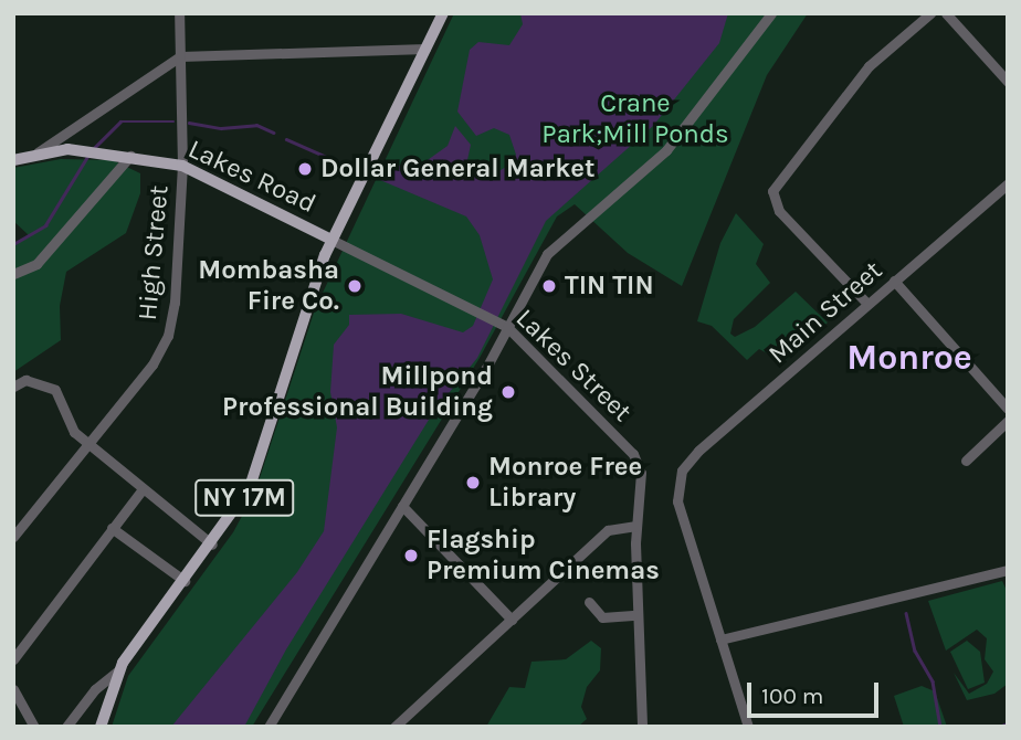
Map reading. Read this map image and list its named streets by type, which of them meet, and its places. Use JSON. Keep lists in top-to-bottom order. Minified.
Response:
{"streets":{"main road":["Lakes Road","NY 17M"],"street":["High Street","Main Street","Lakes Street"]},"crossings":[["Lakes Road","High Street"],["Lakes Road","Lakes Street"],["Lakes Road","NY 17M"],["Lakes Street","NY 17M"]],"districts":["Monroe"],"parks":["Crane Park;Mill Ponds"],"places":["Dollar General Market","Mombasha Fire Co.","TIN TIN","Millpond Professional Building","Monroe Free Library","Flagship Premium Cinemas"],"scale_bar":"100 m"}
